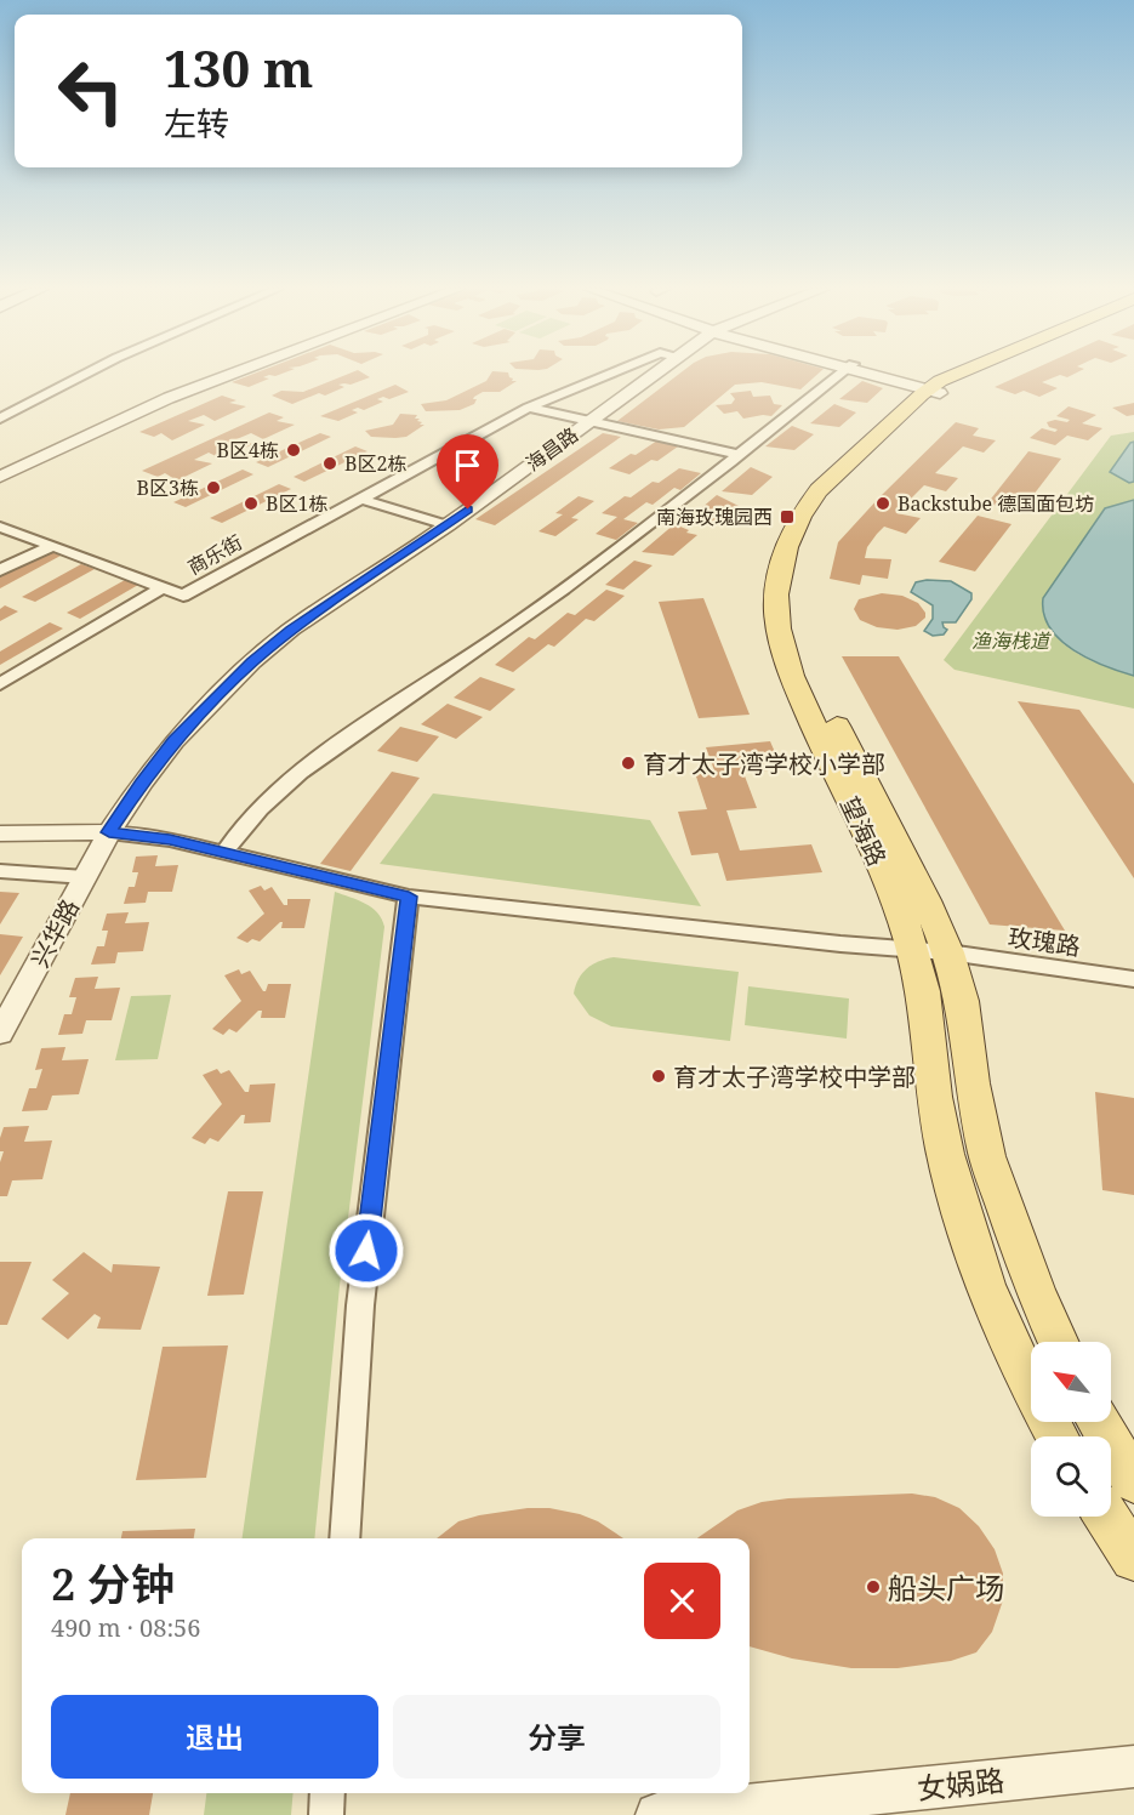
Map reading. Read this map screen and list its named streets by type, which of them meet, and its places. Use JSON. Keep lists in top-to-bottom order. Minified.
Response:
{"streets":{"main road":["望海路"],"street":["海昌路","商乐街","兴华路","玫瑰路","女娲路"]},"crossings":[["海昌路","兴华路"],["海昌路","玫瑰路"],["望海路","玫瑰路"],["兴华路","玫瑰路"]],"parks":["渔海栈道"],"places":{"other":["B区4栋","B区2栋","B区3栋","B区1栋","Backstube 德国面包坊","育才太子湾学校小学部","育才太子湾学校中学部","船头广场"],"transit":["南海玫瑰园西"]},"north":"top left","page":{"turn":["130 m","左转"],"heading":["2 分钟","490 m · 08:56"],"buttons":["退出","分享"]}}
